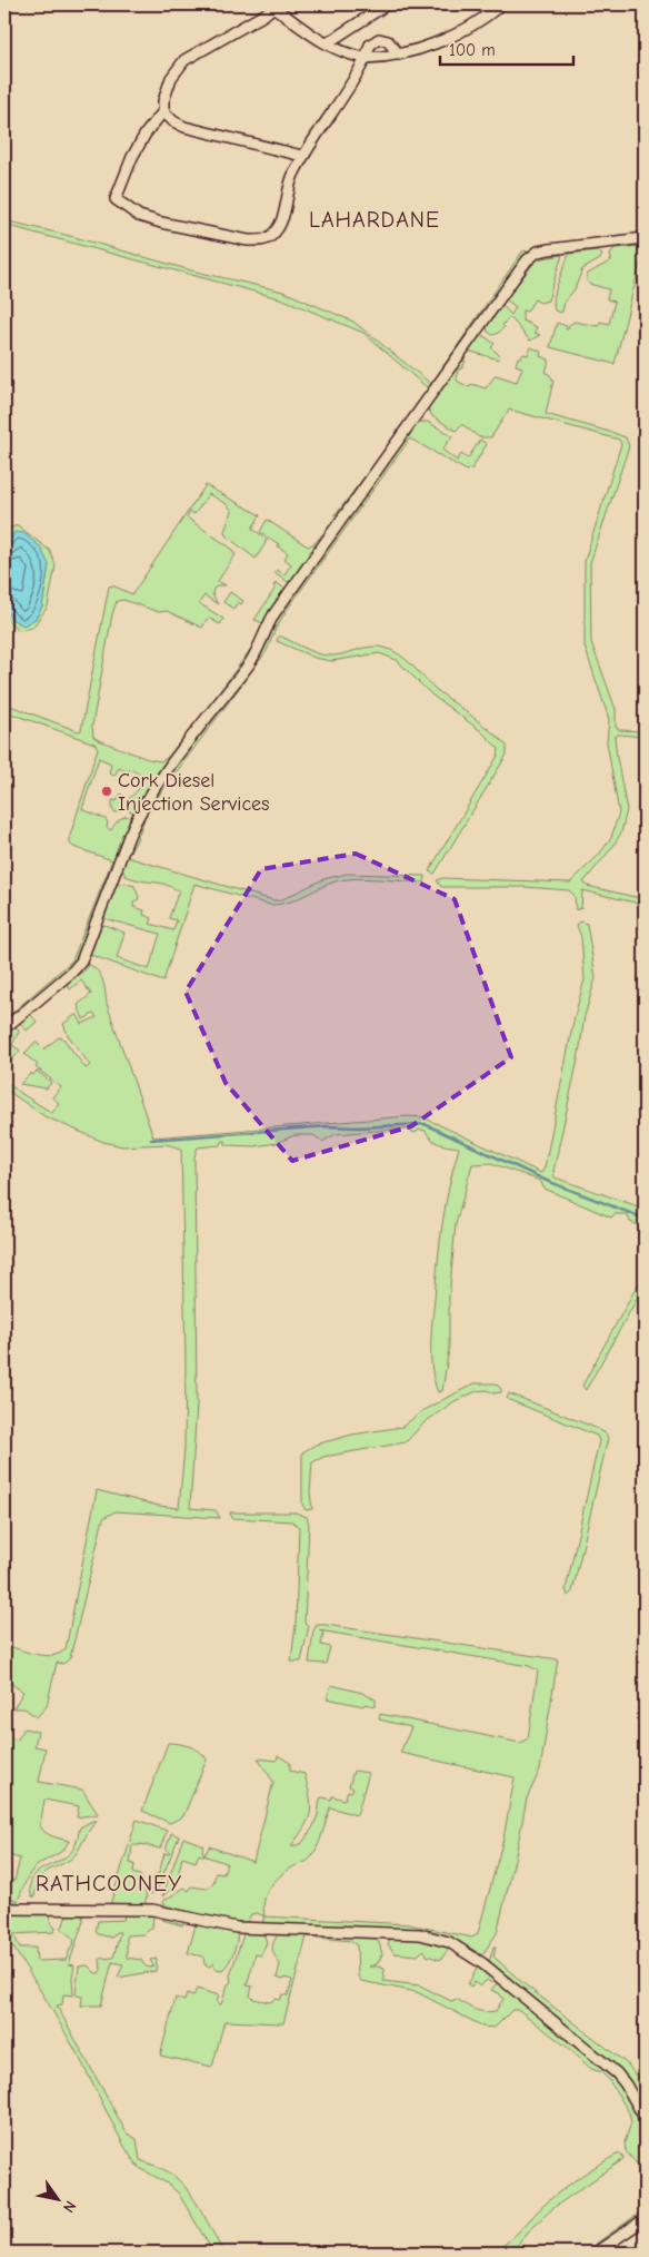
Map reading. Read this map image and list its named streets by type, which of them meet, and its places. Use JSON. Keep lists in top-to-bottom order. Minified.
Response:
{"districts":["LAHARDANE","RATHCOONEY"],"places":["Cork Diesel Injection Services"],"scale_bar":"100 m","north":"bottom right"}
